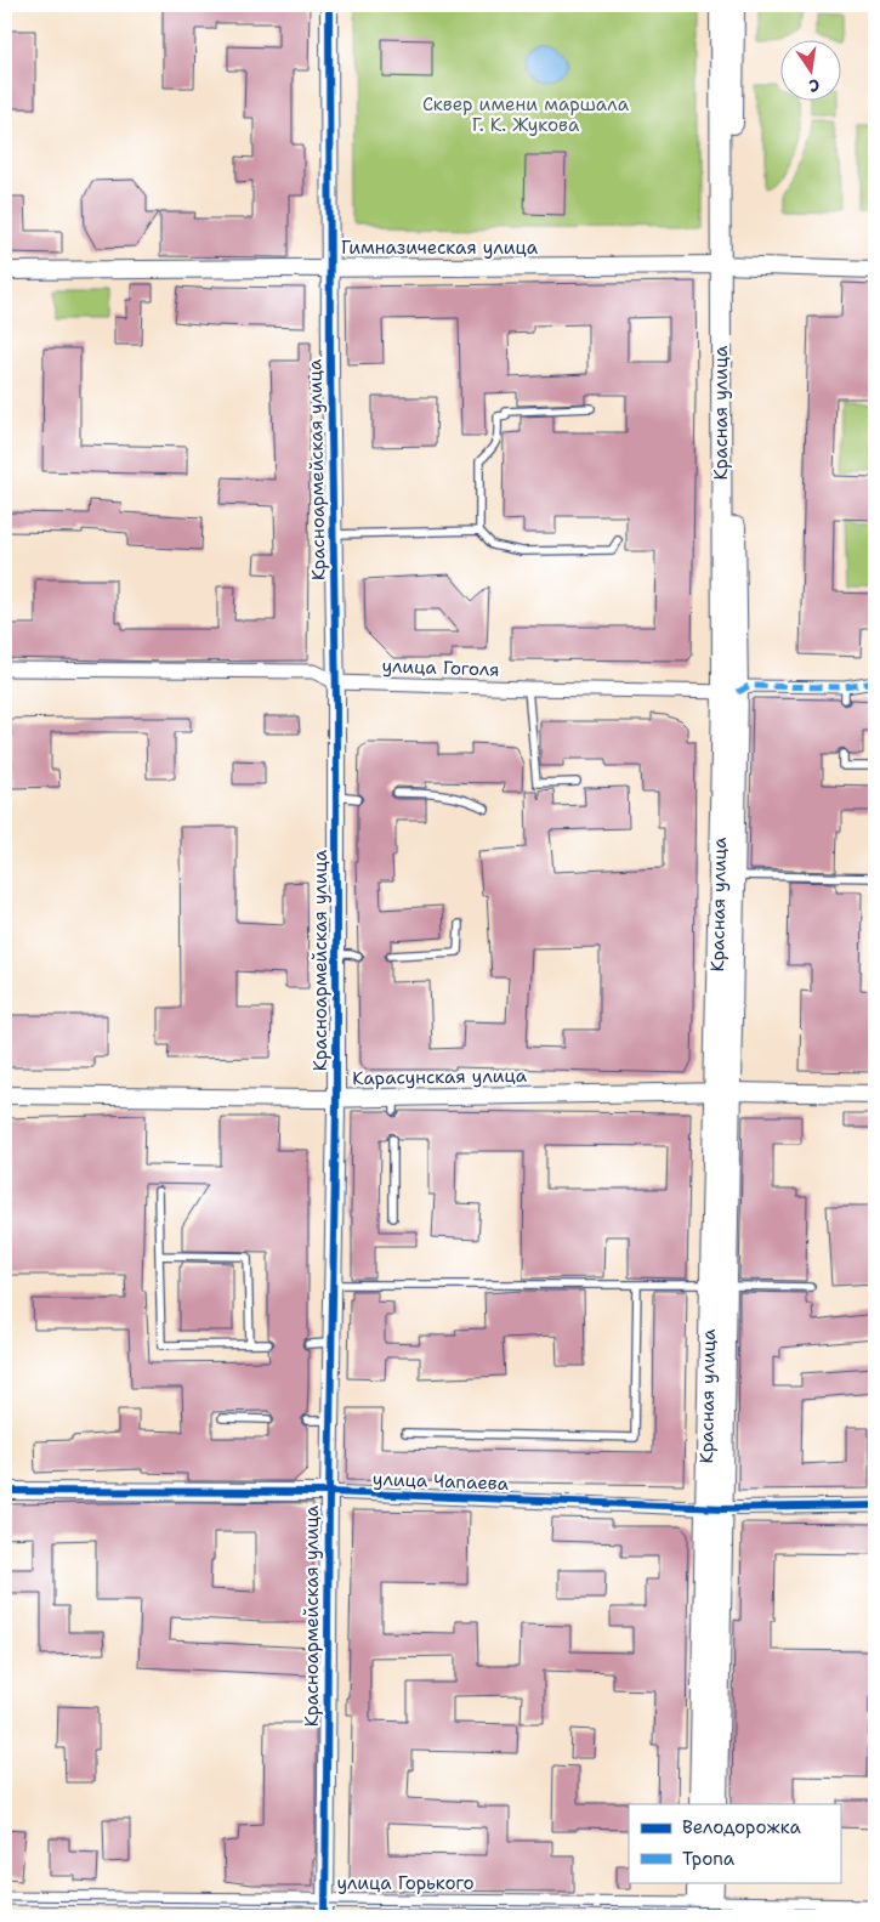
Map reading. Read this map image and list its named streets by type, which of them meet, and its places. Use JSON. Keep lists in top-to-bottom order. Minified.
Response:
{"streets":{"main road":["Красная улица"],"street":["Гимназическая улица","Красноармейская улица","улица Гоголя","Карасунская улица","улица Чапаева","улица Горького"]},"crossings":[["Гимназическая улица","Красная улица"],["Гимназическая улица","Красноармейская улица"],["Красная улица","улица Гоголя"],["Красная улица","Карасунская улица"],["Красная улица","улица Чапаева"],["Красноармейская улица","улица Гоголя"],["Красноармейская улица","Карасунская улица"],["Красноармейская улица","улица Чапаева"],["Красноармейская улица","улица Горького"]],"parks":["Сквер имени маршала Г. К. Жукова"],"legend":["Велодорожка","Тропа"],"north":"bottom"}
